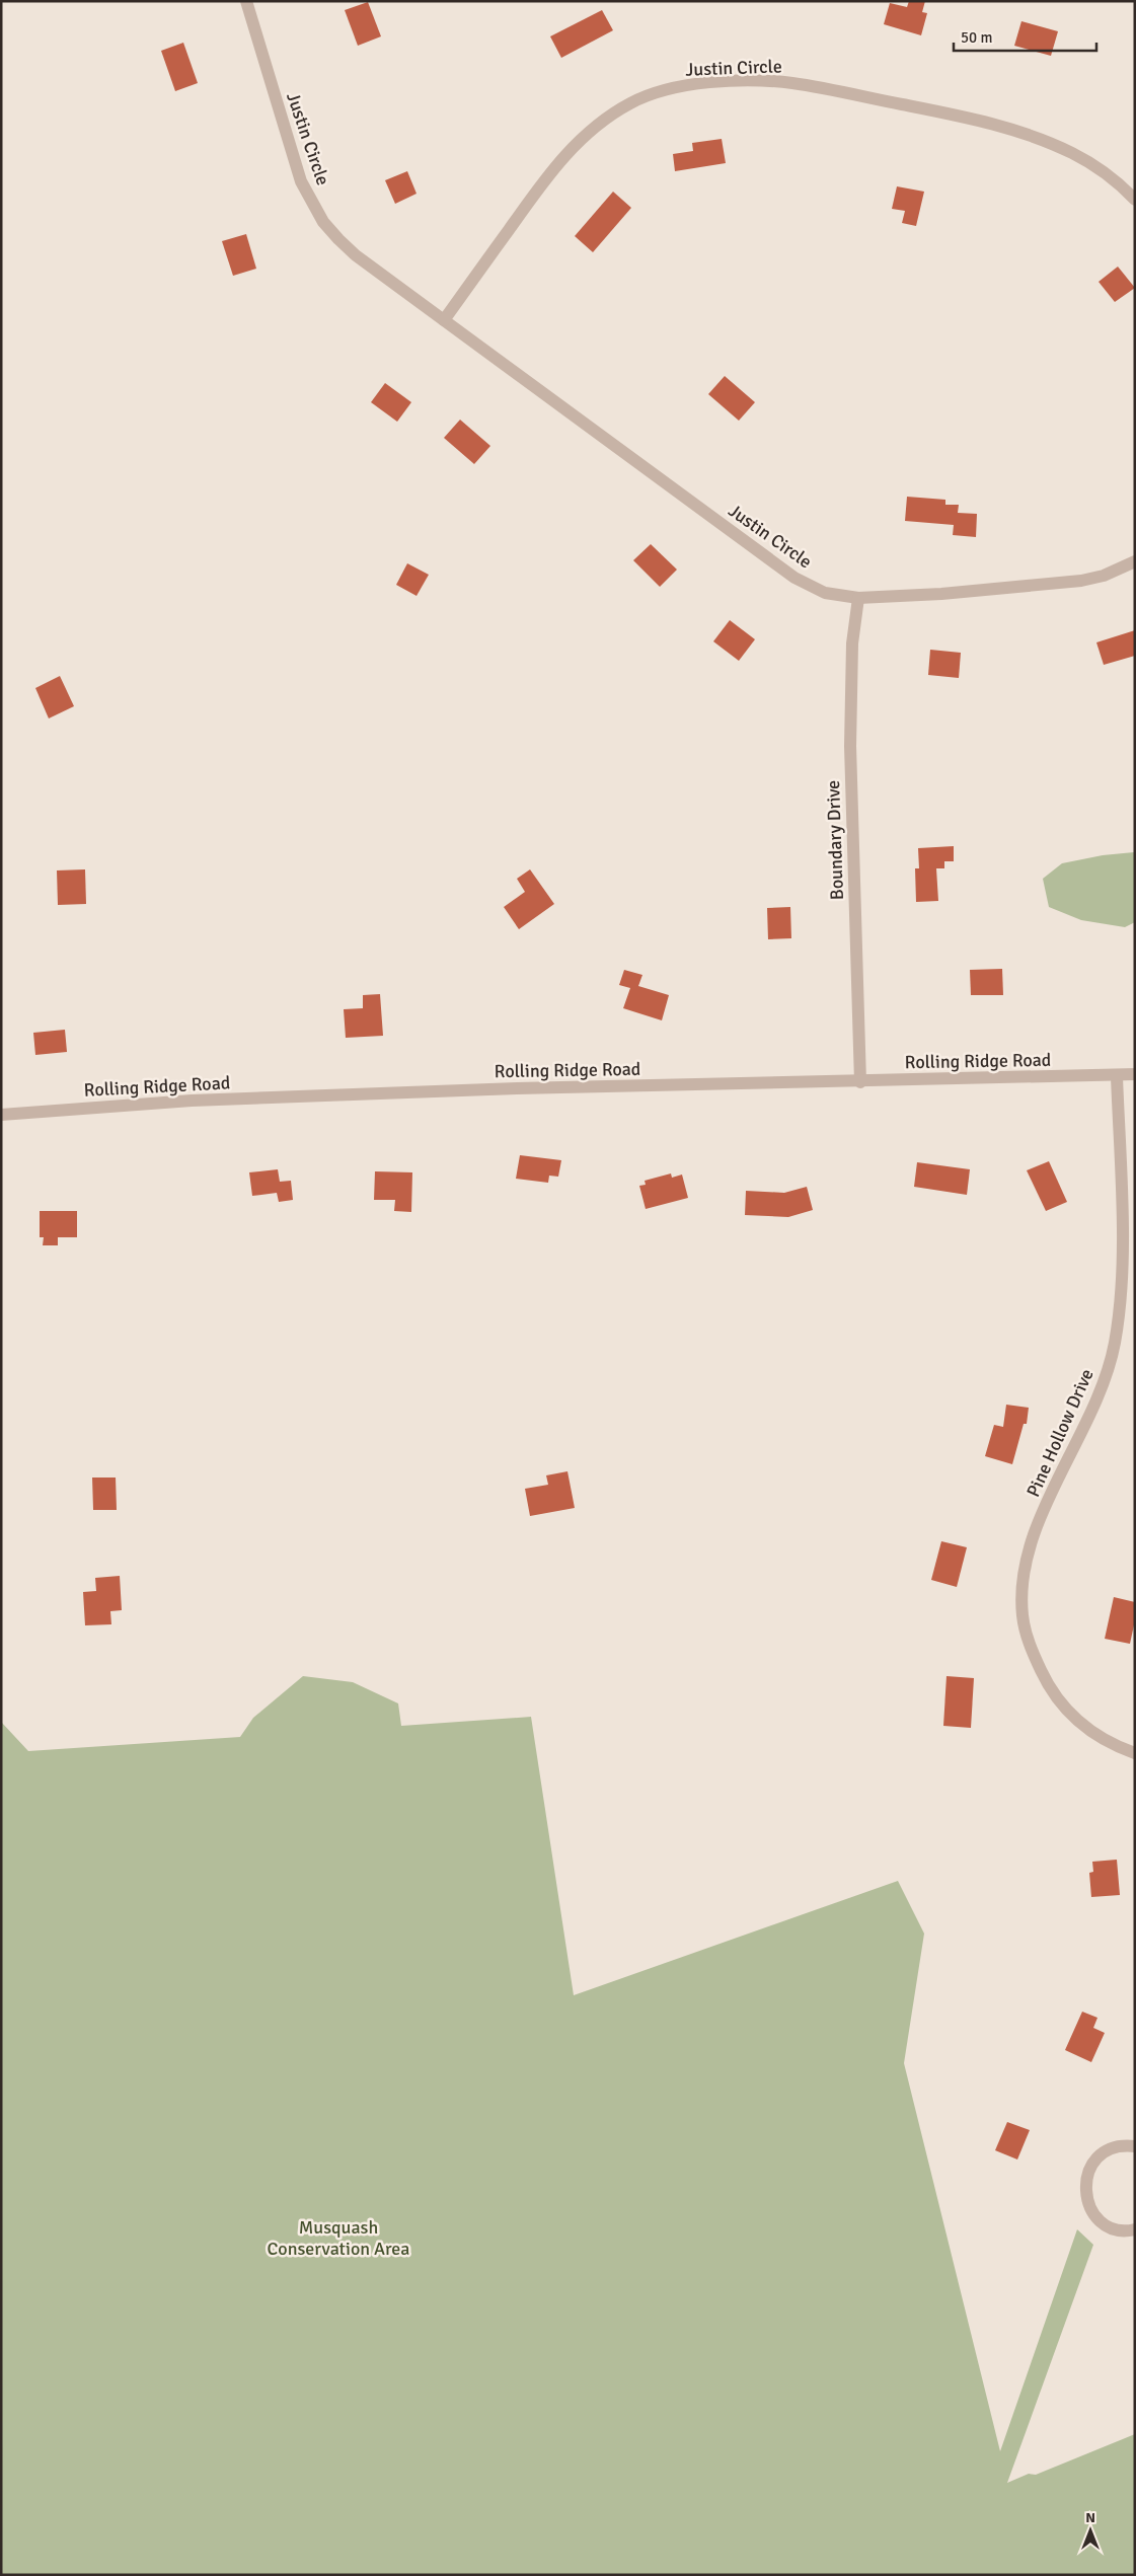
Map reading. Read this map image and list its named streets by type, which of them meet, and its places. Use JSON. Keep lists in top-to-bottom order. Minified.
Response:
{"streets":{"street":["Justin Circle","Boundary Drive","Rolling Ridge Road","Pine Hollow Drive"]},"crossings":[["Justin Circle","Boundary Drive"],["Boundary Drive","Rolling Ridge Road"],["Rolling Ridge Road","Pine Hollow Drive"]],"parks":["Musquash Conservation Area"],"scale_bar":"50 m","north":"top"}
